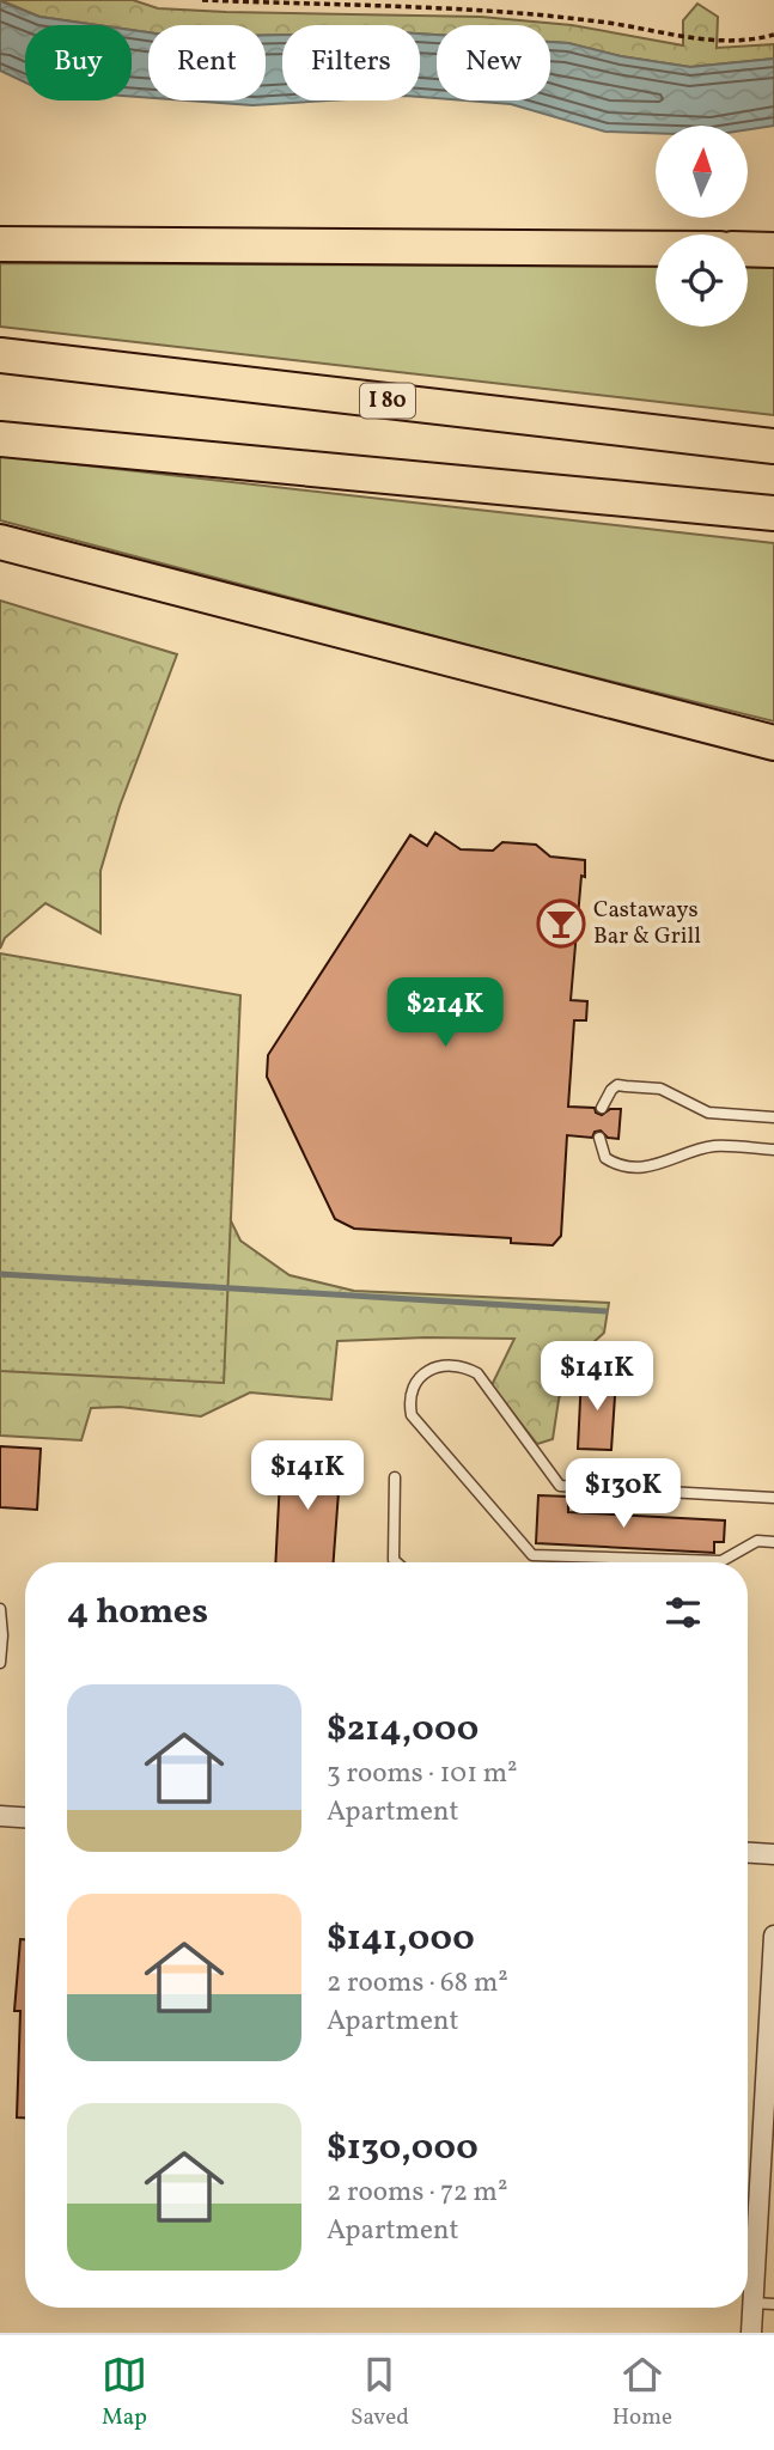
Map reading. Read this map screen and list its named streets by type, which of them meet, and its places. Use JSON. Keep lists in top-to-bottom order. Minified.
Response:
{"streets":{"highway":["I 80"]},"places":{"bar":["Castaways Bar & Grill"]},"north":"top","page":{"chip":["Buy","Rent","Filters","New"],"price":["$214K","$141K","$141K","$130K"],"heading":"4 homes","list":[{"name":"$214,000","note":"3 rooms · 101 m² · Apartment"},{"name":"$141,000","note":"2 rooms · 68 m² · Apartment"},{"name":"$130,000","note":"2 rooms · 72 m² · Apartment"}],"tabs":["Map","Saved","Home"]}}
